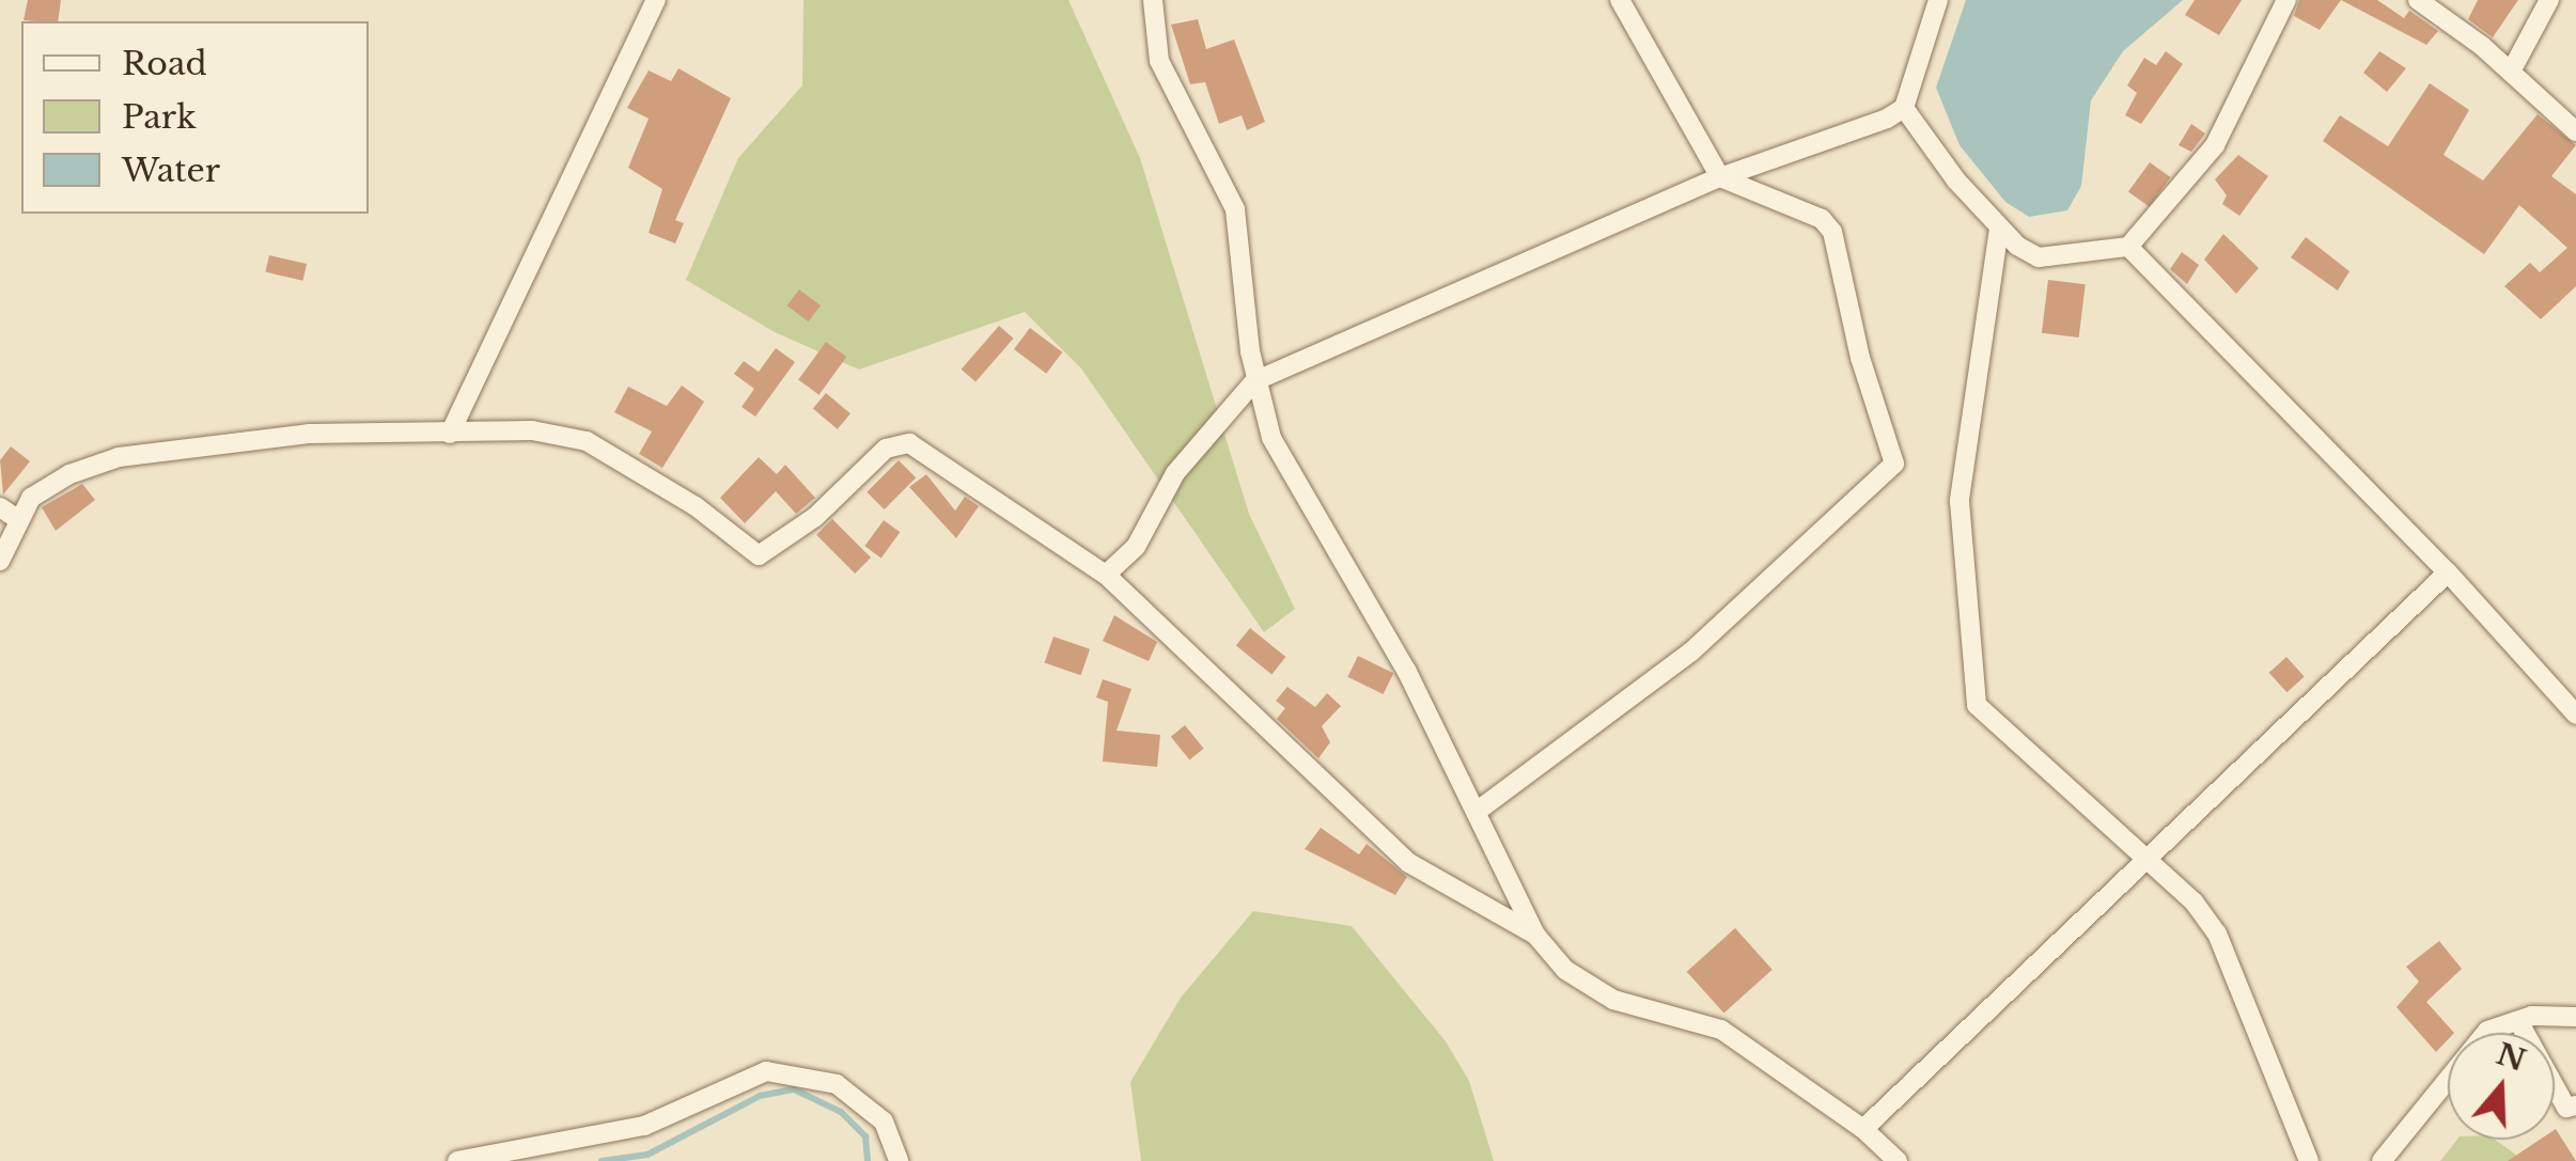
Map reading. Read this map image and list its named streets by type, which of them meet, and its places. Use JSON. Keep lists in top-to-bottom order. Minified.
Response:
{"legend":["Road","Park","Water"],"north":"top"}
